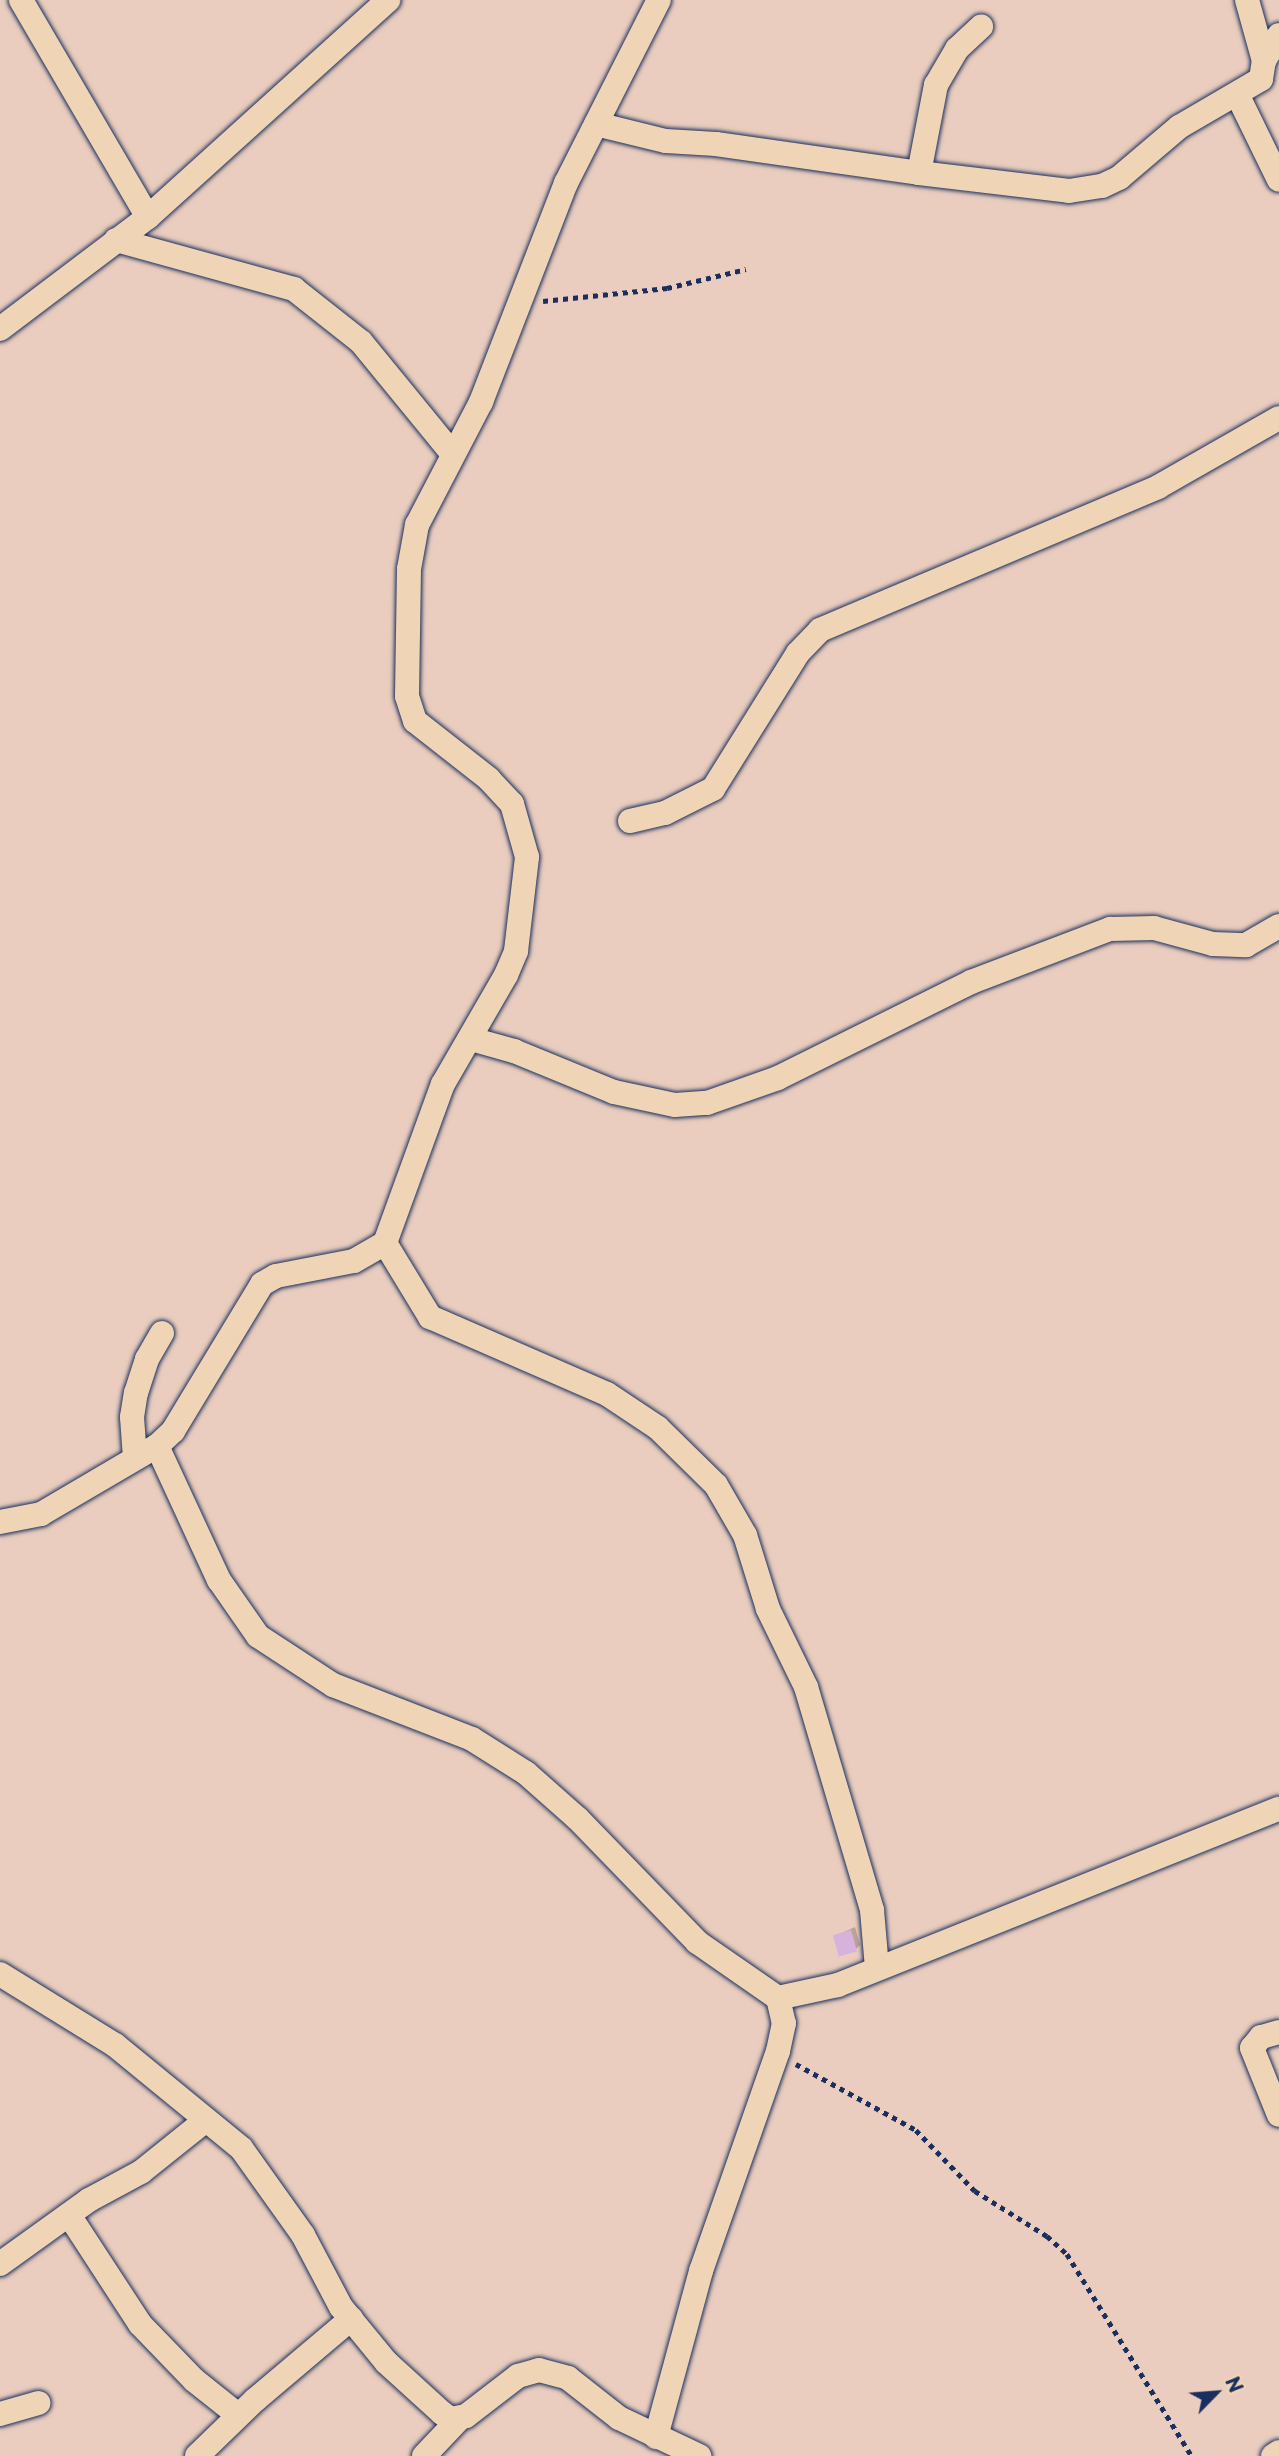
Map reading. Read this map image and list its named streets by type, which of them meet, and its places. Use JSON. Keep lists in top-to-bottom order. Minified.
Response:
{"north":"top right"}
